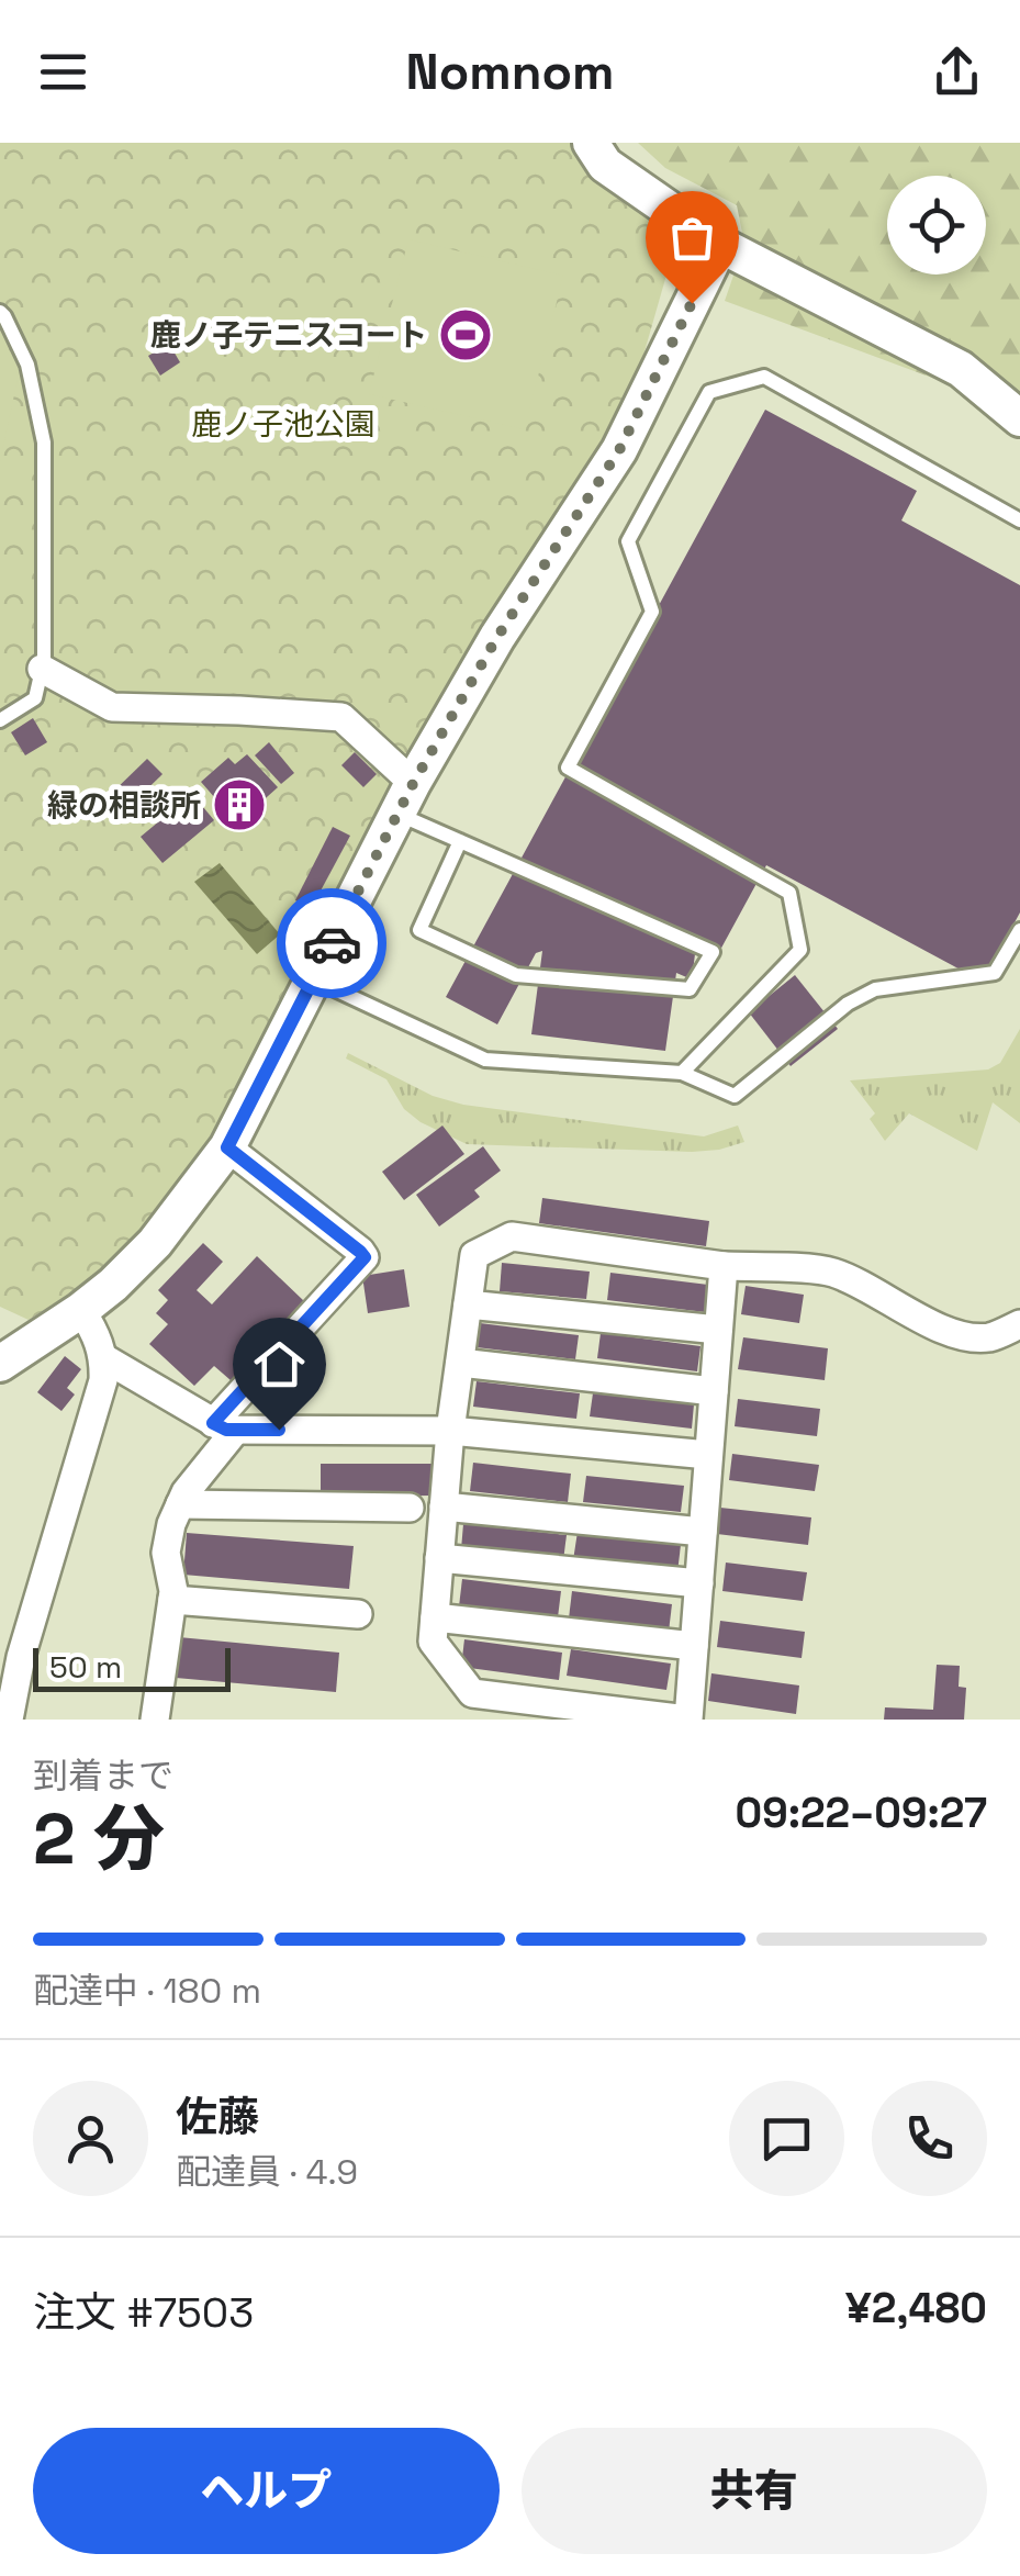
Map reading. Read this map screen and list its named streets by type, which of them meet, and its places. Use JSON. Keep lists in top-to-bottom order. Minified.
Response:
{"parks":["鹿ノ子池公園"],"places":{"sports":["鹿ノ子テニスコート"],"building":["緑の相談所"]},"scale_bar":"50 m","page":{"header":"Nomnom","scale":"50 m","heading":["2 分","到着まで","09:22–09:27"],"panel":["佐藤","配達員 · 4.9","注文 #7503","¥2,480"],"bar":"配達中 · 180 m","buttons":["ヘルプ","共有"]}}
